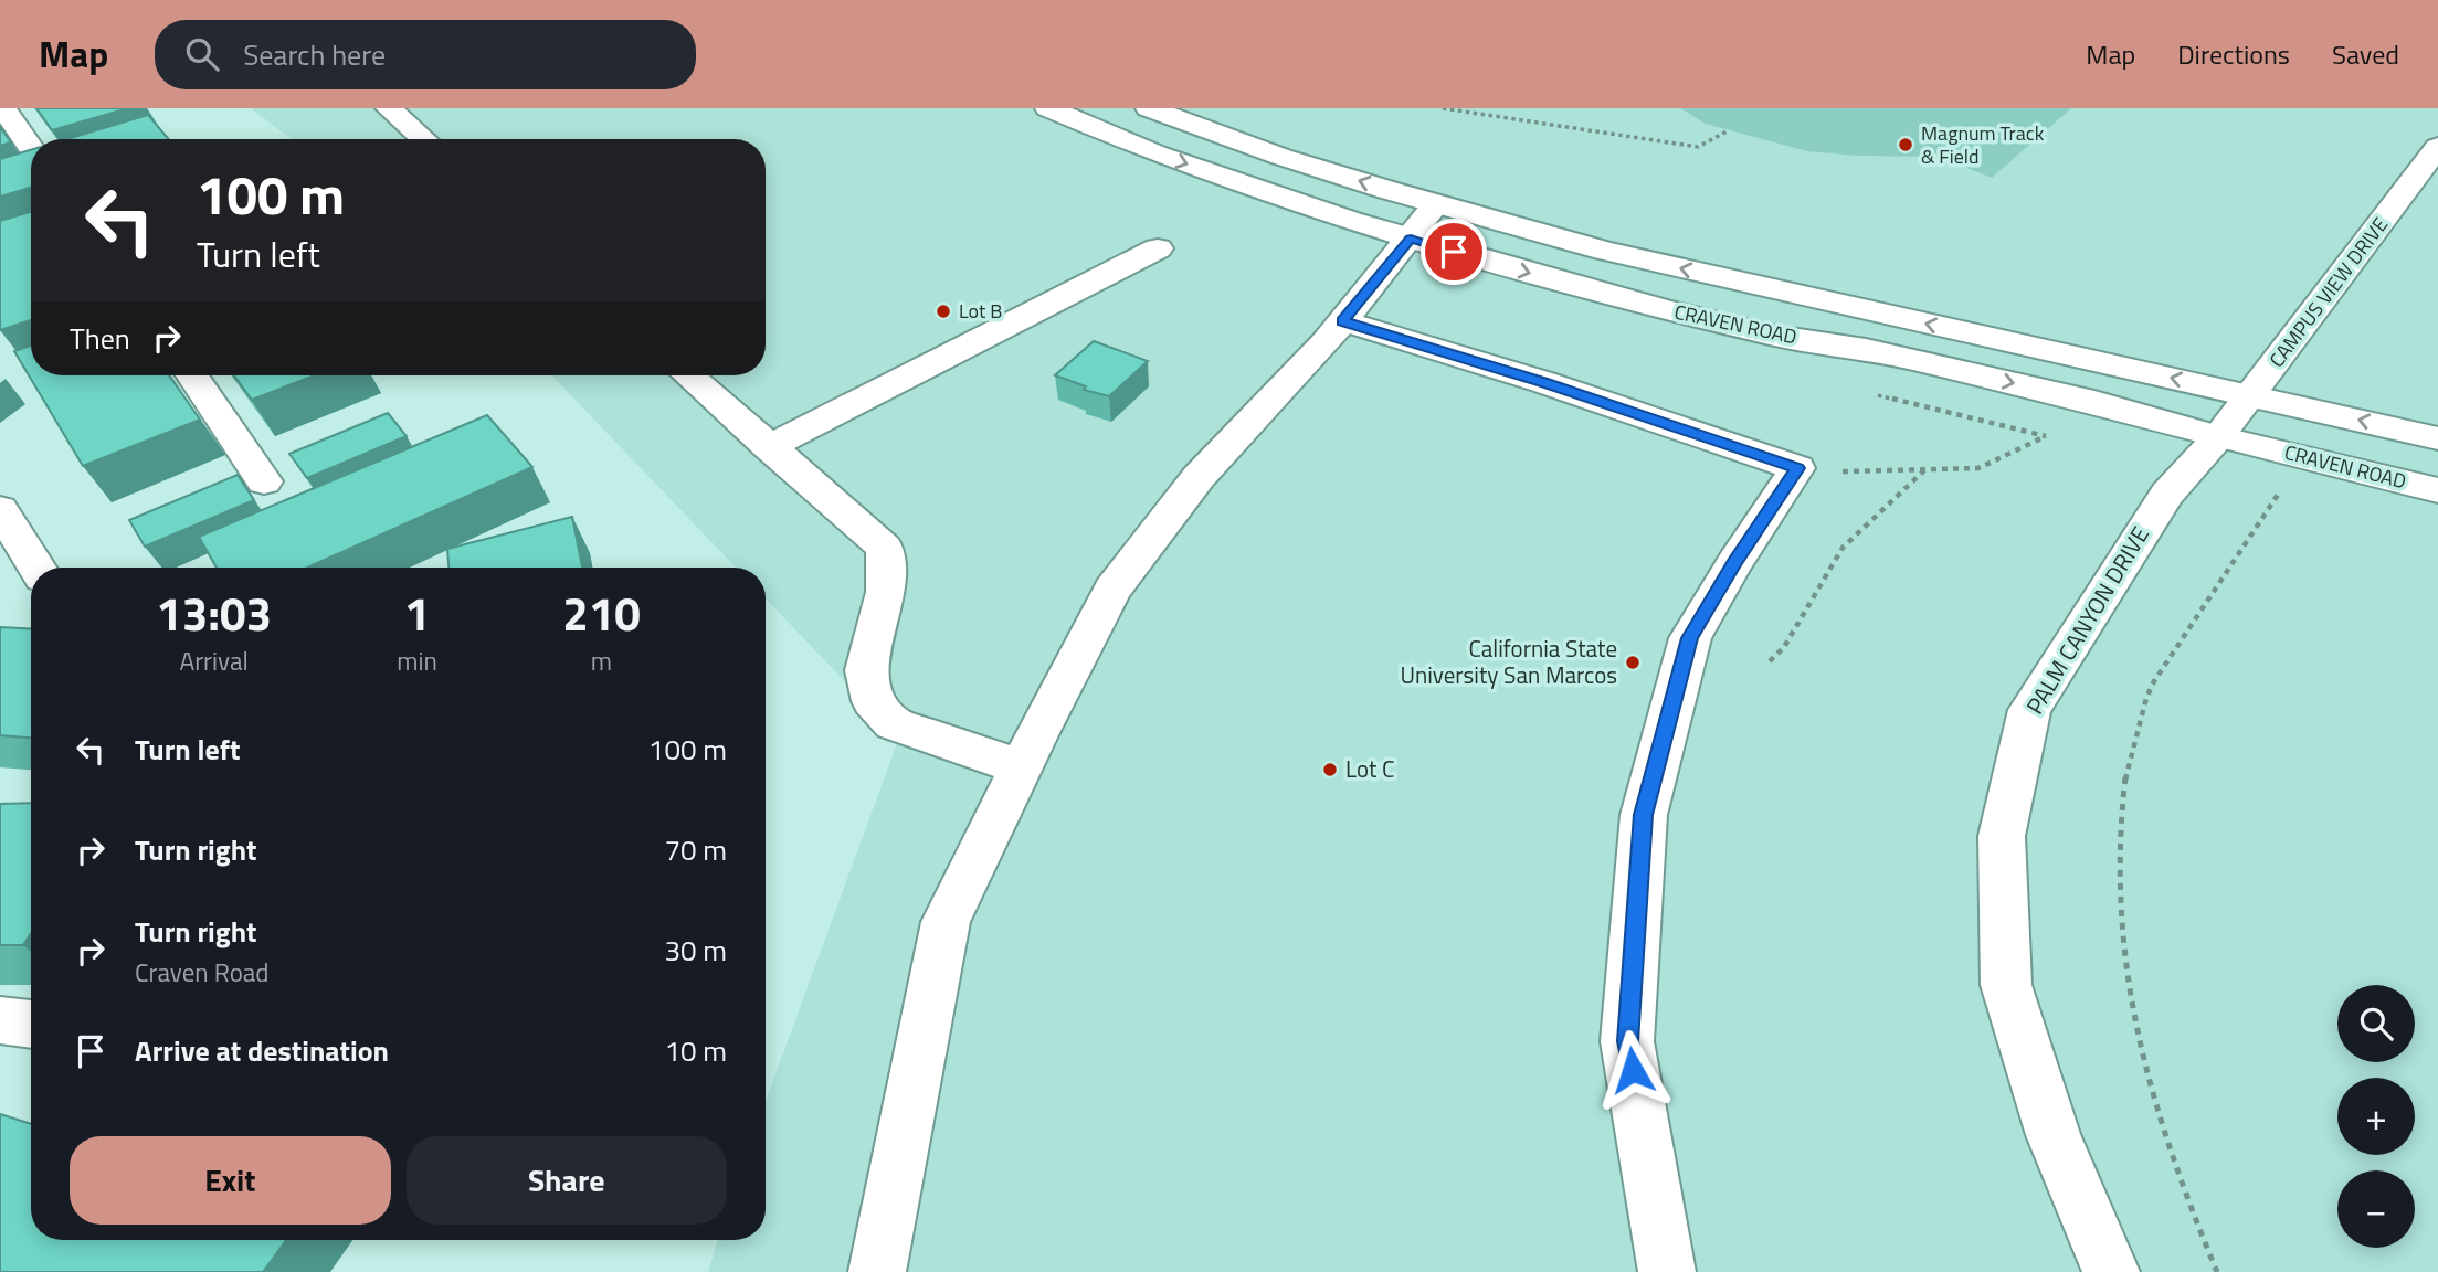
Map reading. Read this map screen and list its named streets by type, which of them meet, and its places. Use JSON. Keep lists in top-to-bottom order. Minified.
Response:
{"streets":{"main road":["CAMPUS VIEW DRIVE","CRAVEN ROAD","PALM CANYON DRIVE"]},"crossings":[["CAMPUS VIEW DRIVE","CRAVEN ROAD"],["CAMPUS VIEW DRIVE","PALM CANYON DRIVE"],["CRAVEN ROAD","PALM CANYON DRIVE"]],"places":["Magnum Track & Field","Lot B","California State University San Marcos","Lot C"],"page":{"header":"Map","search":"Search here","nav":["Map","Directions","Saved"],"turn":["100 m","Turn left"],"then":"Then","eta":["13:03","Arrival","1","min","210","m"],"list":[{"name":"Turn left","value":"100 m"},{"name":"Turn right","value":"70 m"},{"name":"Turn right","note":"Craven Road","value":"30 m"},{"name":"Arrive at destination","value":"10 m"}],"map_buttons":["+","−"],"buttons":["Exit","Share"]}}
